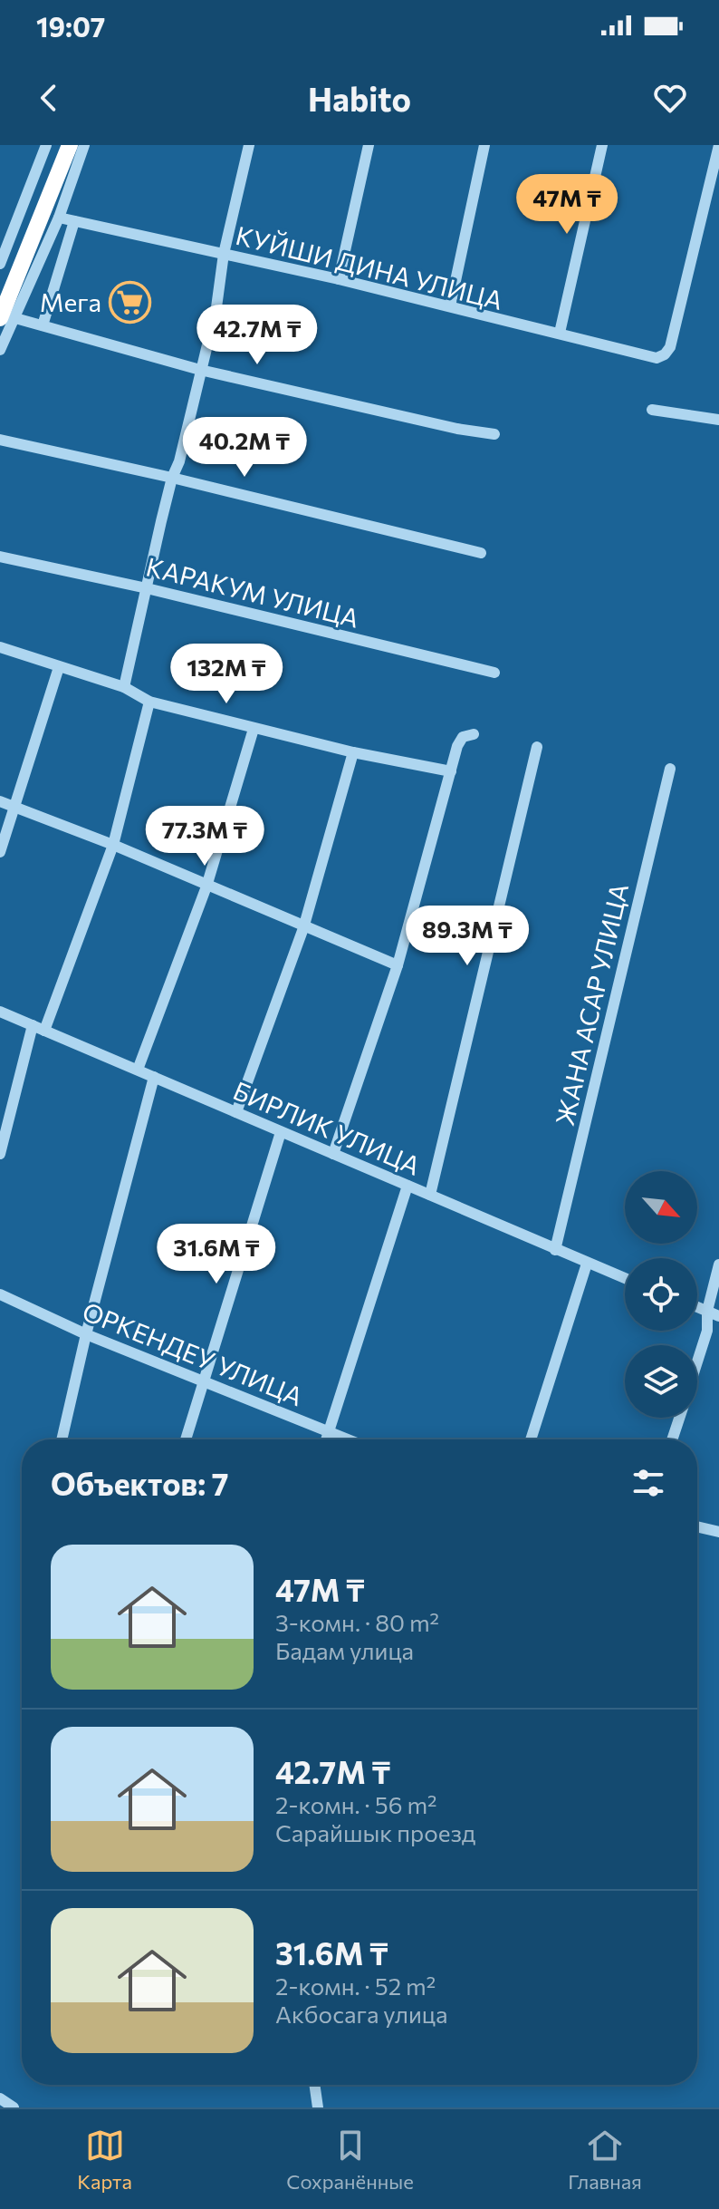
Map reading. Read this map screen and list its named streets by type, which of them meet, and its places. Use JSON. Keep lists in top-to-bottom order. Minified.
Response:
{"streets":{"street":["КУЙШИ ДИНА УЛИЦА","КАРАКУМ УЛИЦА","ЖАНА АСАР УЛИЦА","БИРЛИК УЛИЦА","ОРКЕНДЕУ УЛИЦА"]},"crossings":[["ЖАНА АСАР УЛИЦА","БИРЛИК УЛИЦА"]],"places":{"supermarket":["Мега"]},"north":"bottom right","page":{"status":"19:07","header":"Habito","price":["47M ₸","42.7M ₸","40.2M ₸","132M ₸","77.3M ₸","89.3M ₸","31.6M ₸"],"heading":"Объектов: 7","list":[{"name":"47M ₸","note":"3-комн. · 80 m² · Бадам улица"},{"name":"42.7M ₸","note":"2-комн. · 56 m² · Сарайшык проезд"},{"name":"31.6M ₸","note":"2-комн. · 52 m² · Акбосага улица"}],"tabs":["Карта","Сохранённые","Главная"]}}
